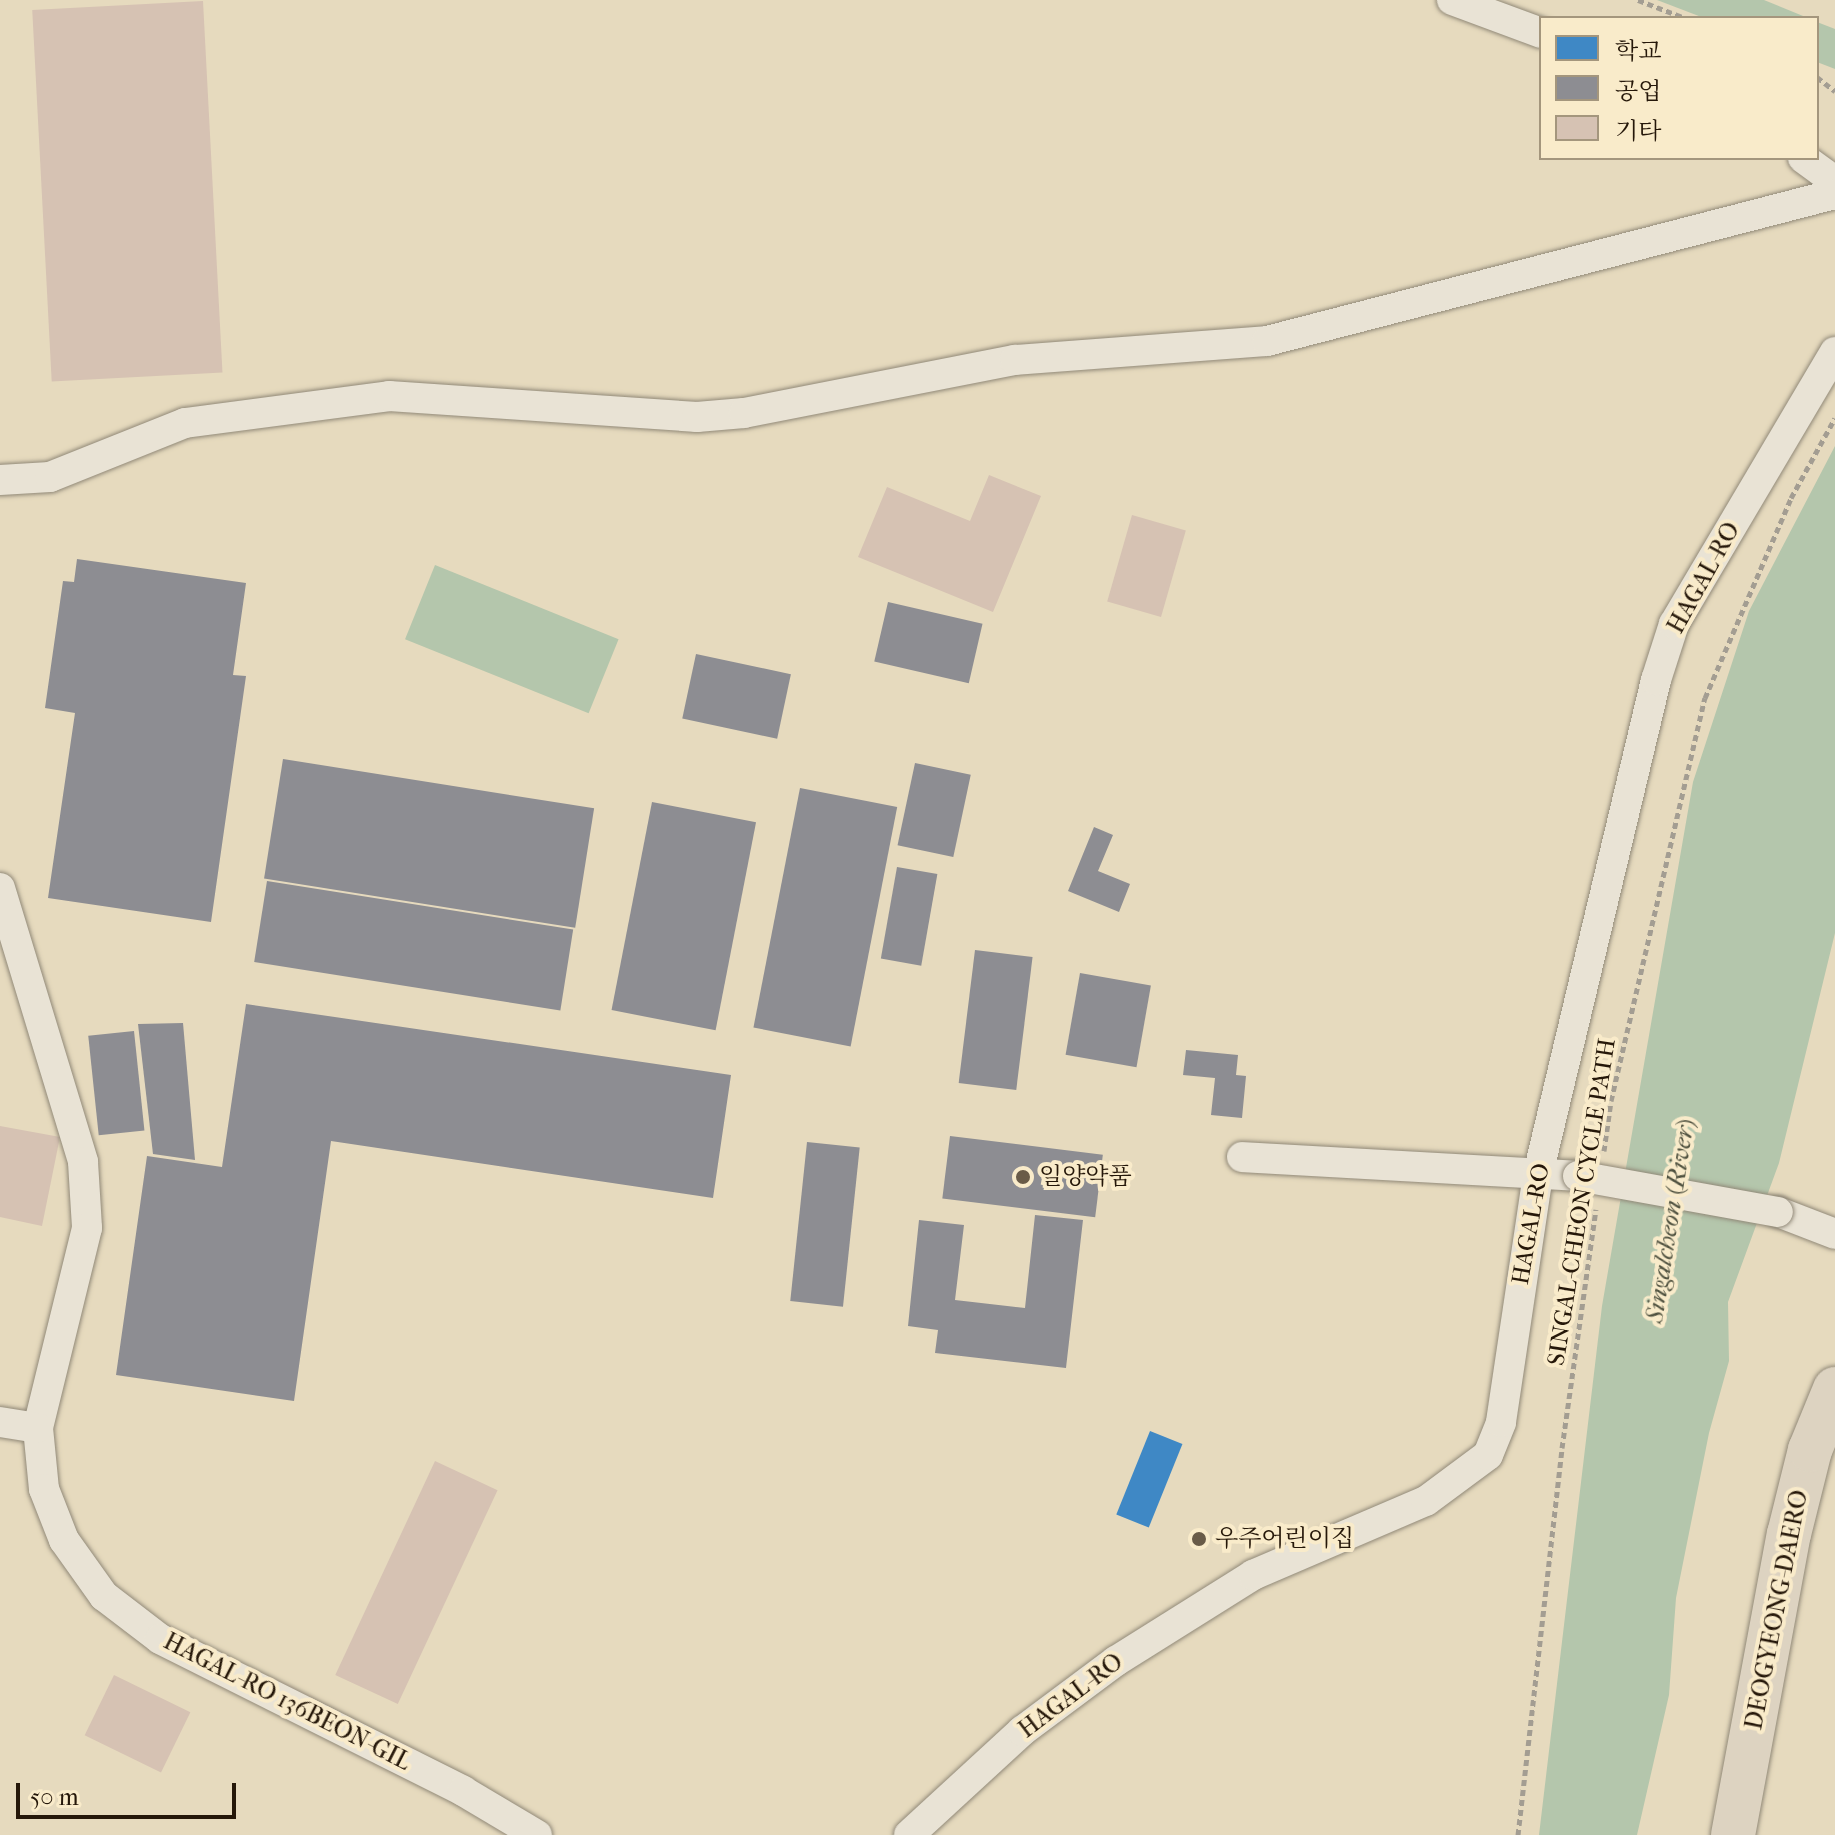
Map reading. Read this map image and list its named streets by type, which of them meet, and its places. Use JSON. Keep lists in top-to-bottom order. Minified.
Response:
{"streets":{"main road":["DEOGYEONG-DAERO"],"street":["HAGAL-RO","HAGAL-RO 136BEON-GIL"],"path":["SINGAL-CHEON CYCLE PATH"]},"water":["Singalcheon (River)"],"places":["일양약품","우주어린이집"],"legend":["학교","공업","기타"],"scale_bar":"50 m"}
